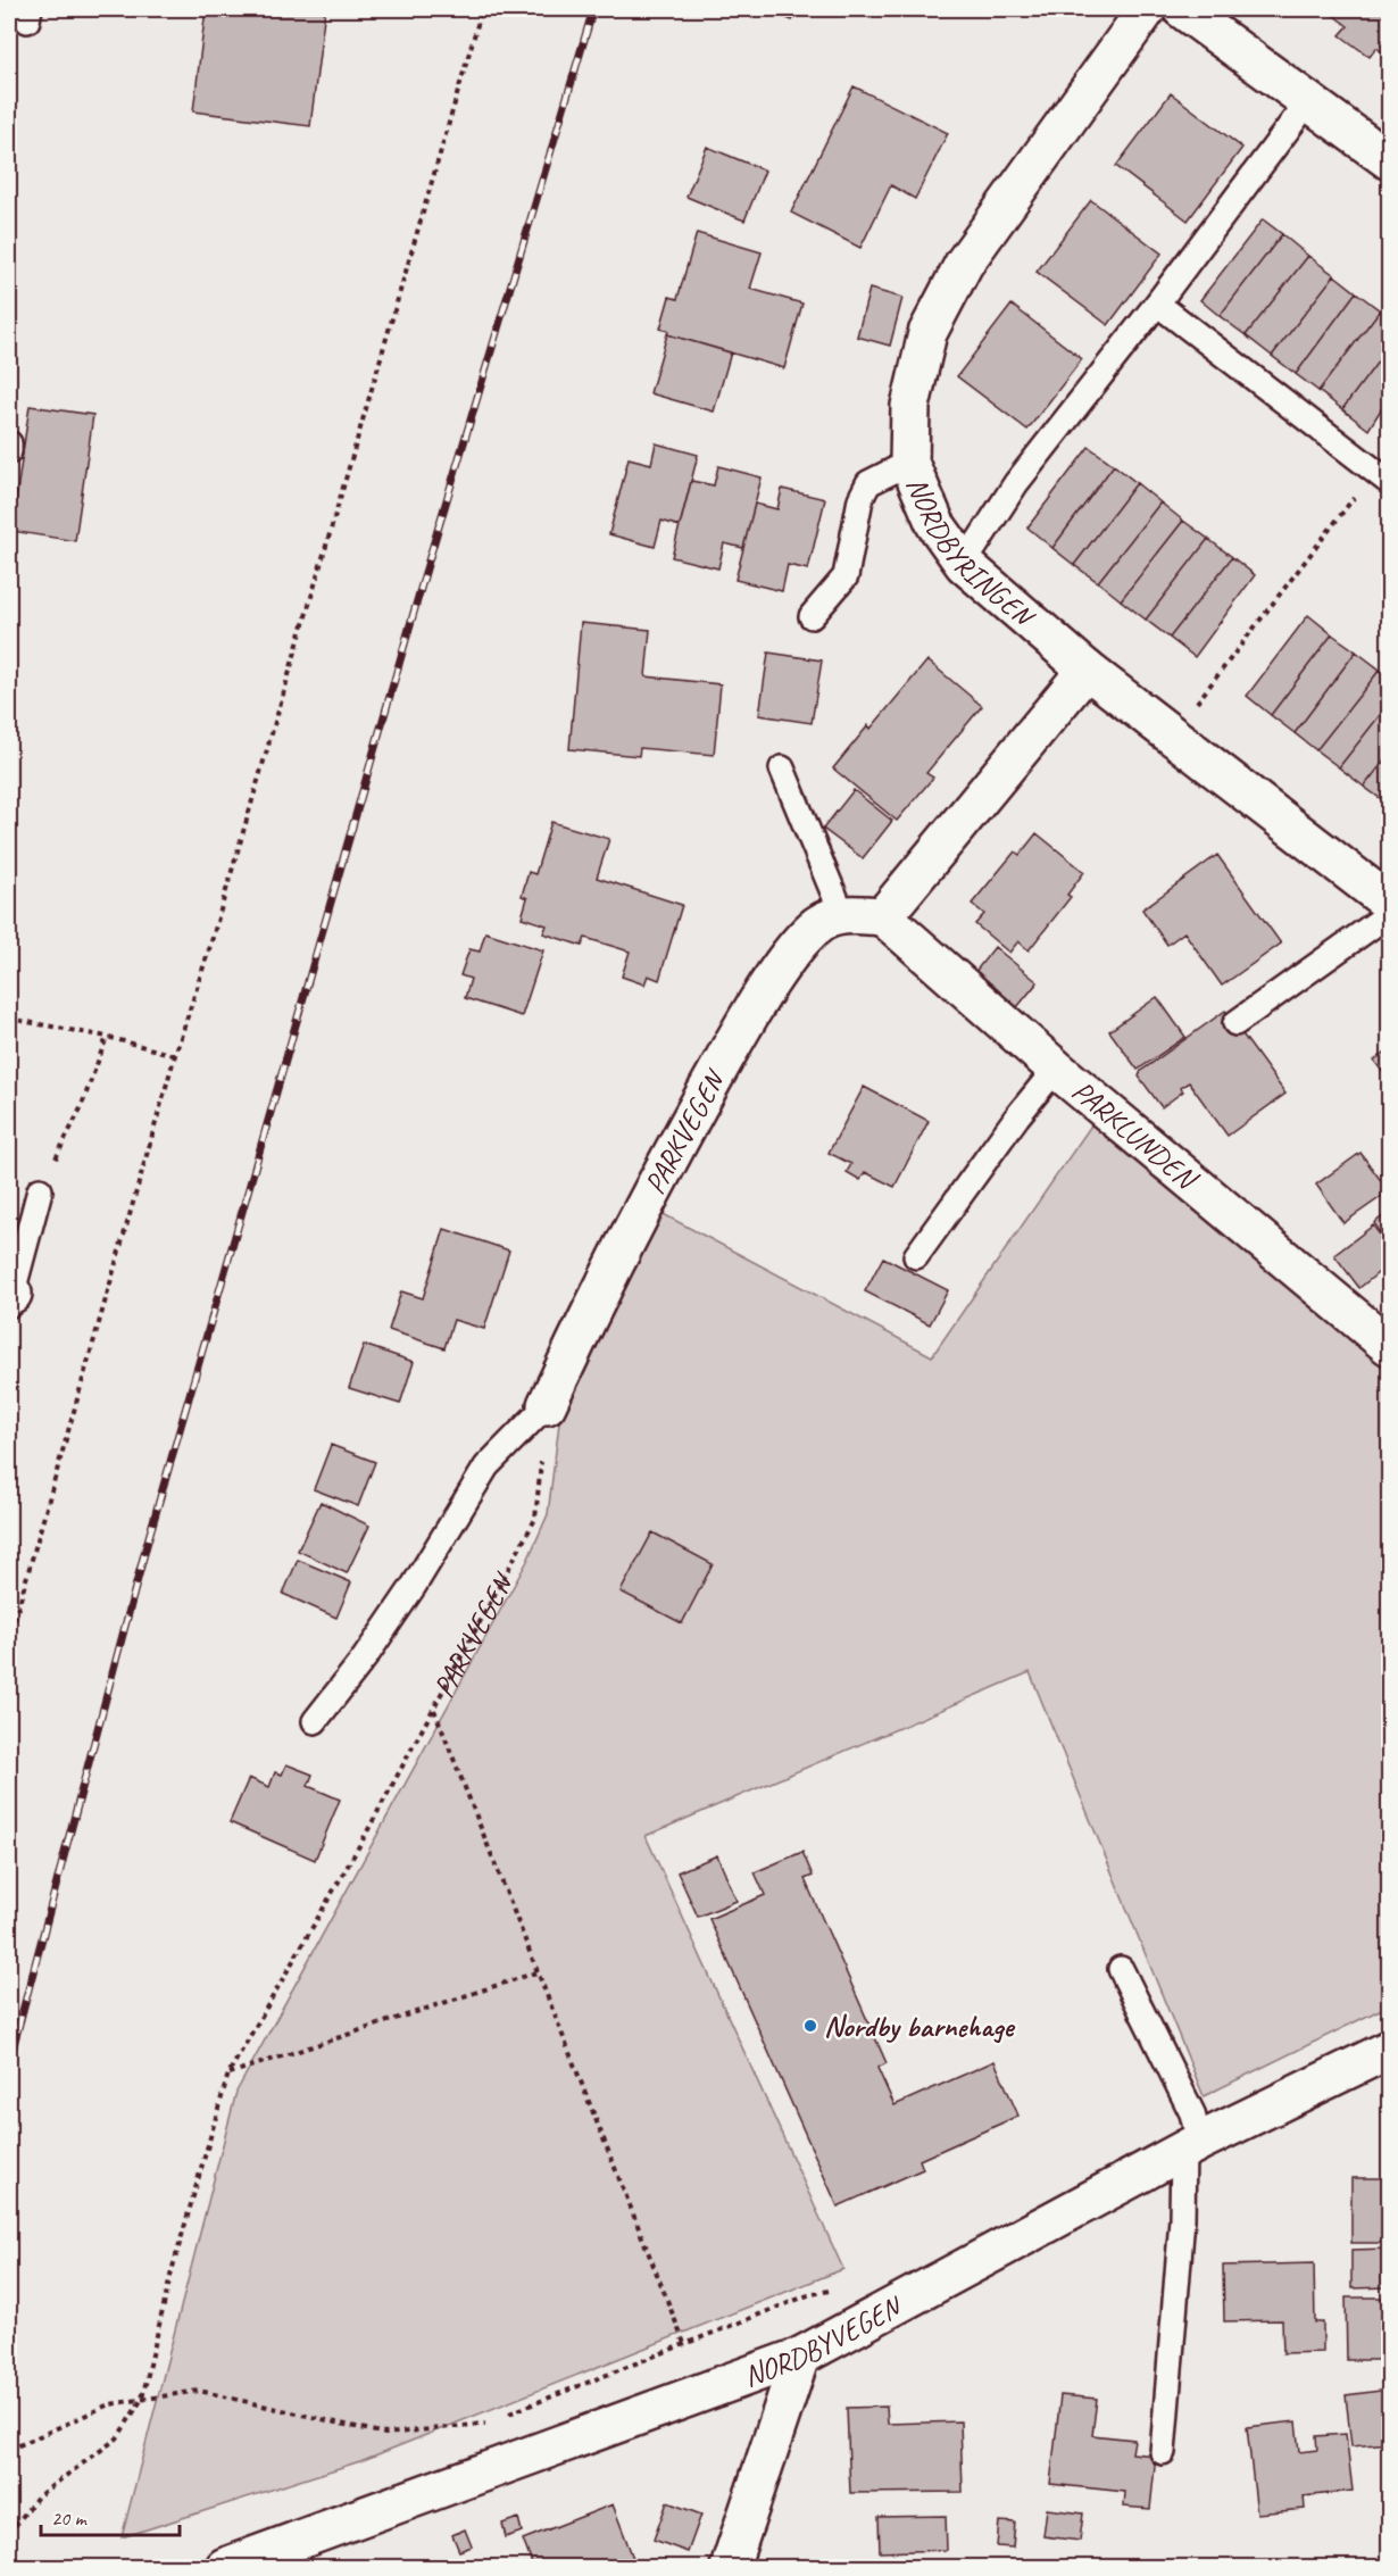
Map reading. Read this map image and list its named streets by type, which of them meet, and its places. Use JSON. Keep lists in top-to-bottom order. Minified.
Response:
{"streets":{"street":["NORDBYRINGEN","PARKVEGEN","PARKLUNDEN","NORDBYVEGEN"]},"places":["Nordby barnehage"],"scale_bar":"20 m"}
